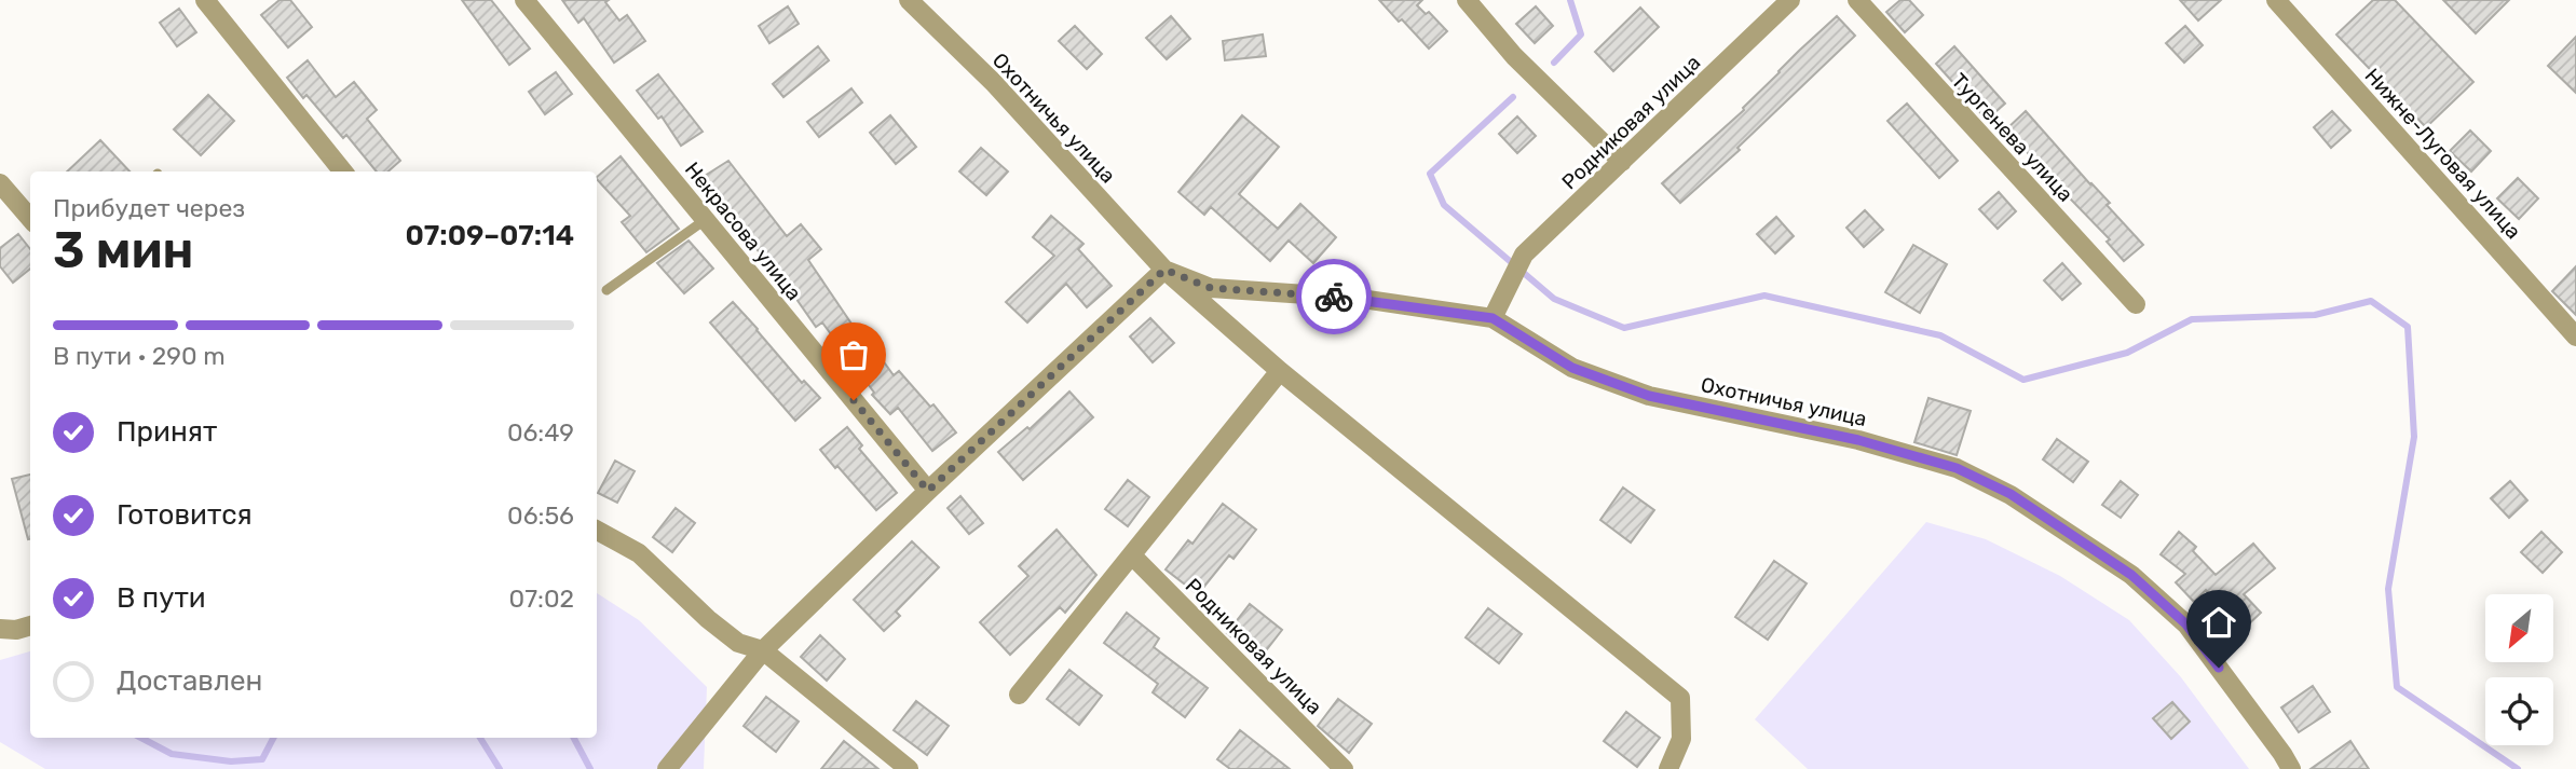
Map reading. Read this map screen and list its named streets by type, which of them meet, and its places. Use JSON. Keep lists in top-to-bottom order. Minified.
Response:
{"streets":{"street":["Охотничья улица","Родниковая улица","Тургенева улица","Нижне-Луговая улица","Некрасова улица"]},"crossings":[["Охотничья улица","Родниковая улица"]],"north":"bottom left","page":{"heading":["3 мин","Прибудет через","07:09–07:14"],"bar":"В пути · 290 m","list":[["Принят","06:49"],["Готовится","06:56"],["В пути","07:02"],"Доставлен"]}}
